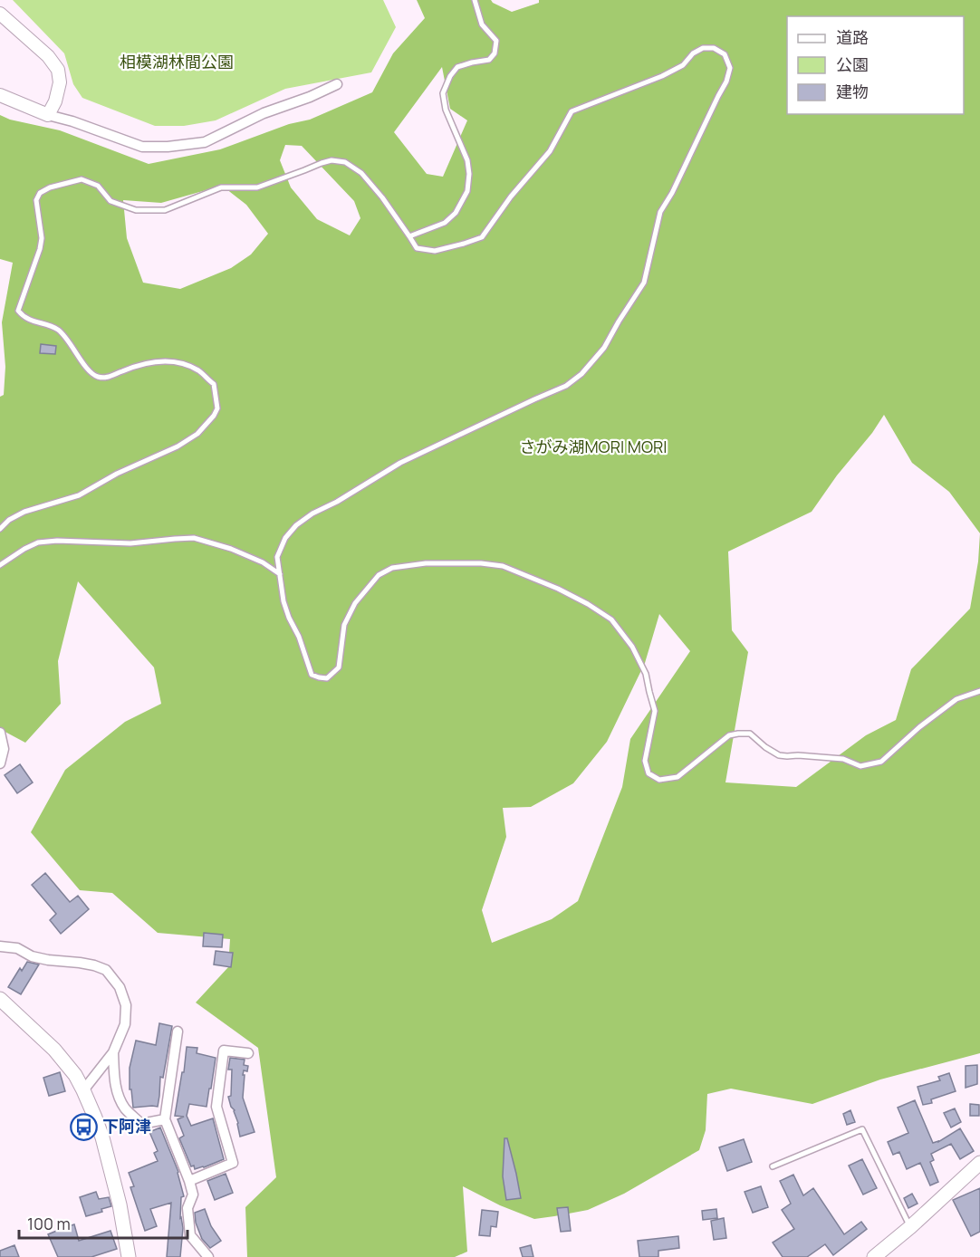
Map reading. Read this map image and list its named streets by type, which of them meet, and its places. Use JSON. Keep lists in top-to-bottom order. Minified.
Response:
{"parks":["相模湖林間公園","さがみ湖MORI MORI"],"places":{"bus stop":["下阿津"]},"legend":["道路","公園","建物"],"scale_bar":"100 m"}
